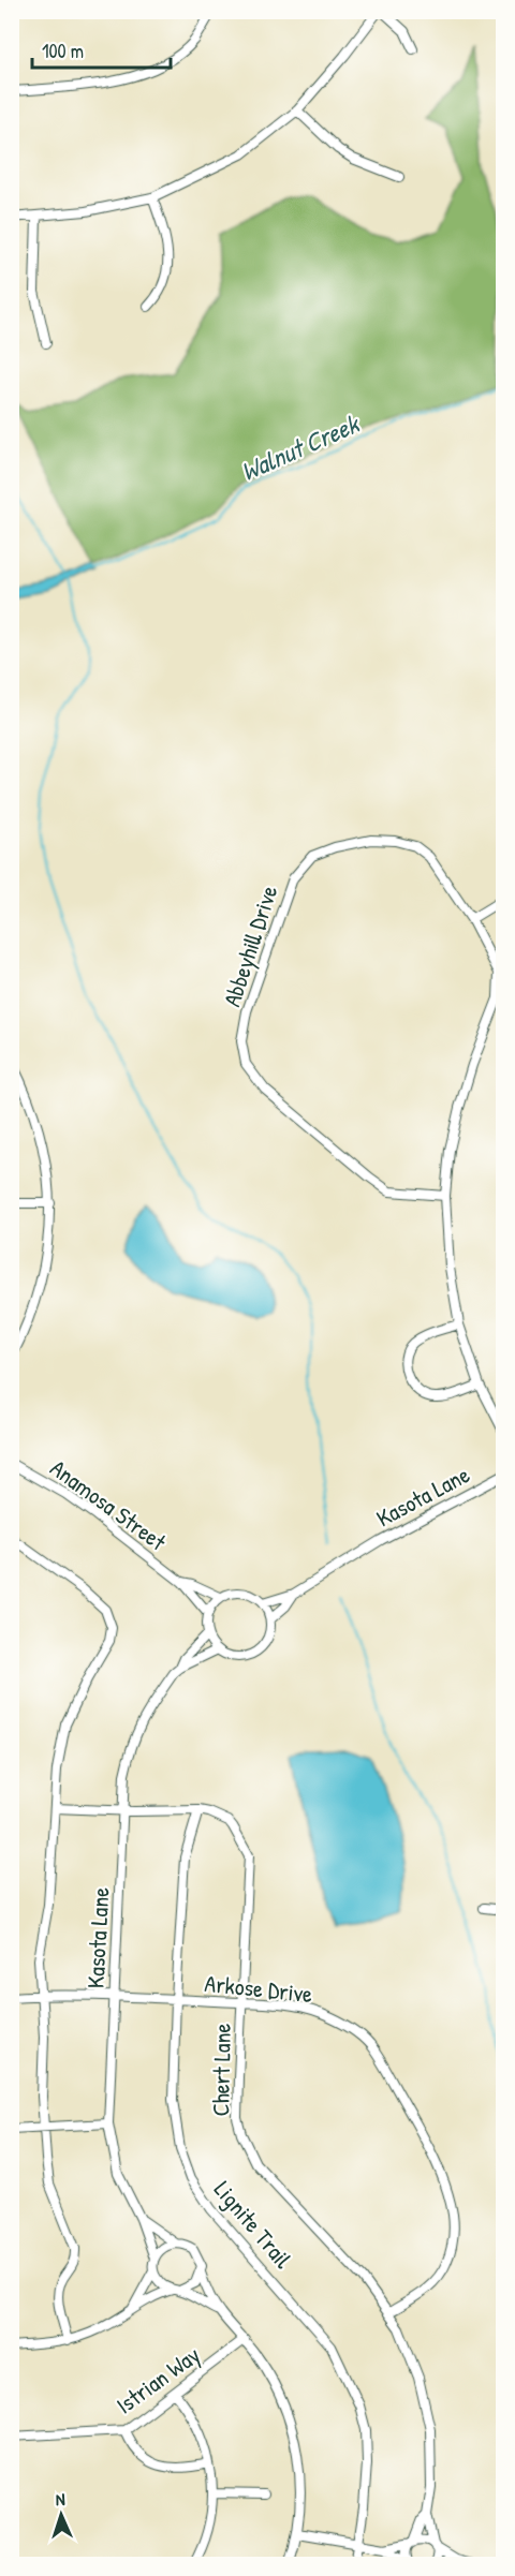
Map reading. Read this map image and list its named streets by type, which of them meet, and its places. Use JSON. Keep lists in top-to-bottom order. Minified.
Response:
{"streets":{"street":["Abbeyhill Drive","Kasota Lane","Anamosa Street","Arkose Drive","Chert Lane","Lignite Trail","Istrian Way"]},"crossings":[["Kasota Lane","Anamosa Street"],["Kasota Lane","Arkose Drive"],["Kasota Lane","Chert Lane"],["Kasota Lane","Istrian Way"],["Arkose Drive","Chert Lane"],["Arkose Drive","Lignite Trail"],["Chert Lane","Lignite Trail"]],"water":["Walnut Creek"],"scale_bar":"100 m","north":"top"}
